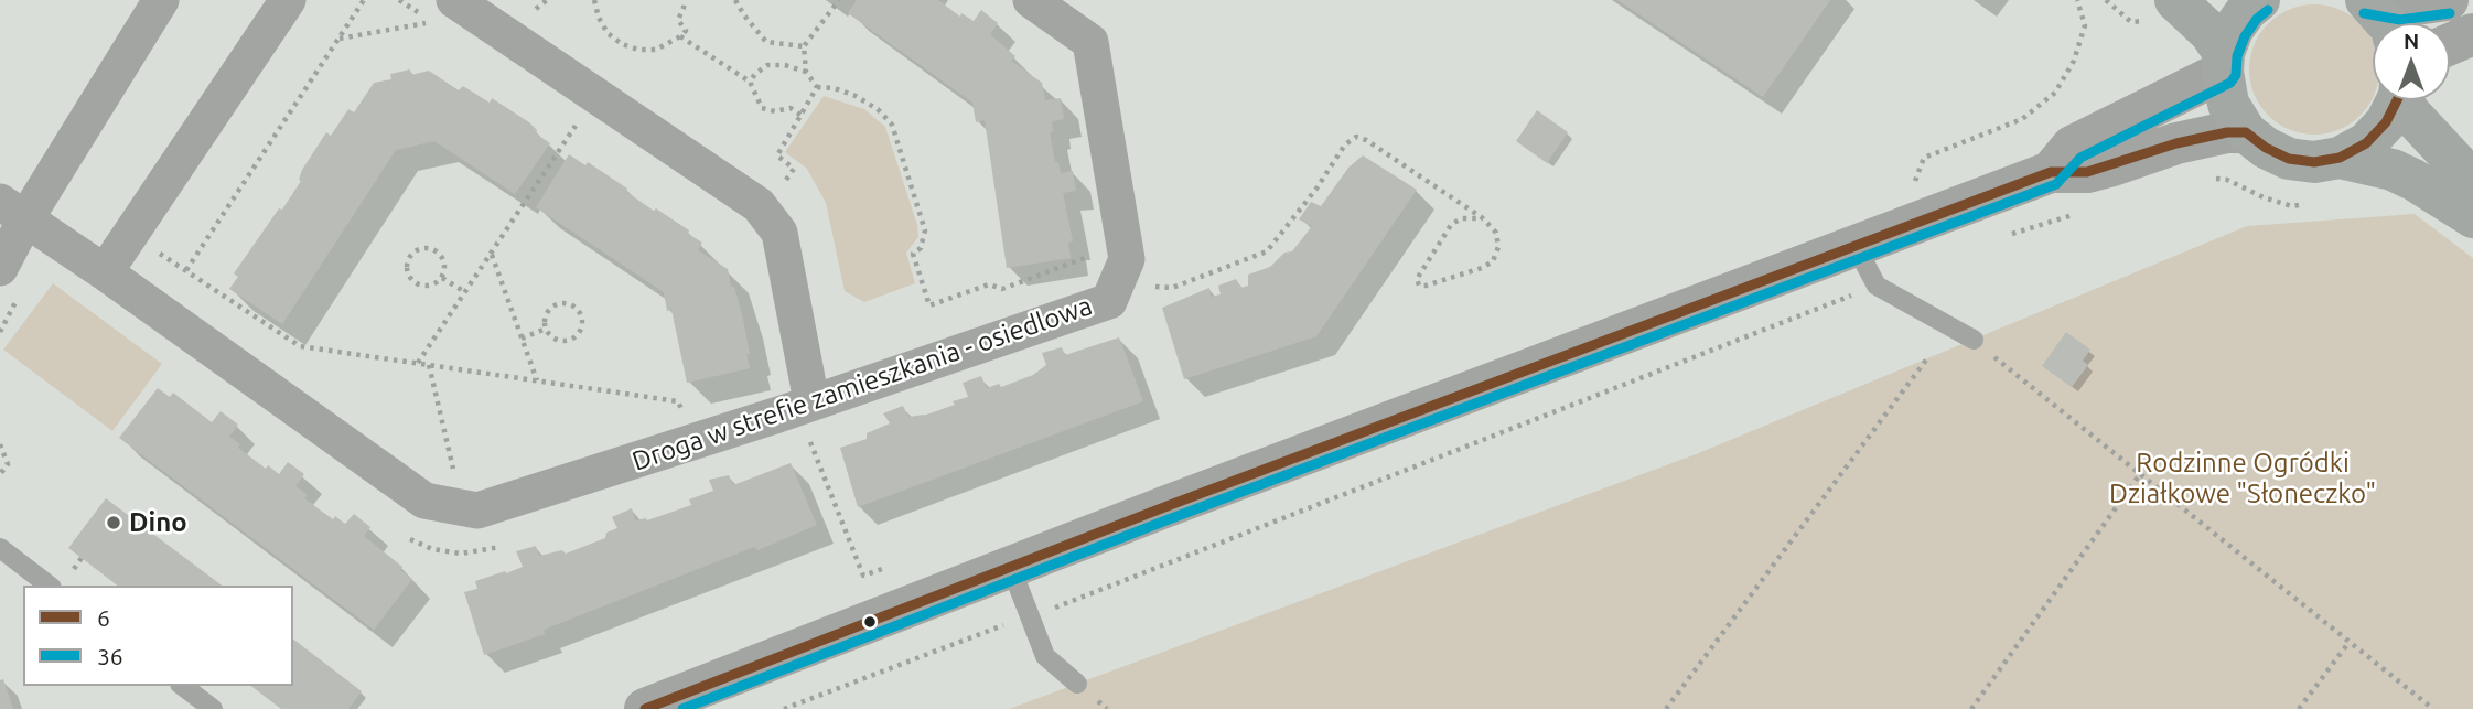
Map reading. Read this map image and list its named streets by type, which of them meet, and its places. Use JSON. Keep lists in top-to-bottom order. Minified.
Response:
{"streets":{"street":["Droga w strefie zamieszkania - osiedlowa"]},"parks":["Rodzinne Ogródki Działkowe \"Słoneczko\""],"places":["Dino"],"lines":["transit line 36","transit line 6"],"legend":["6","36"],"north":"top"}
